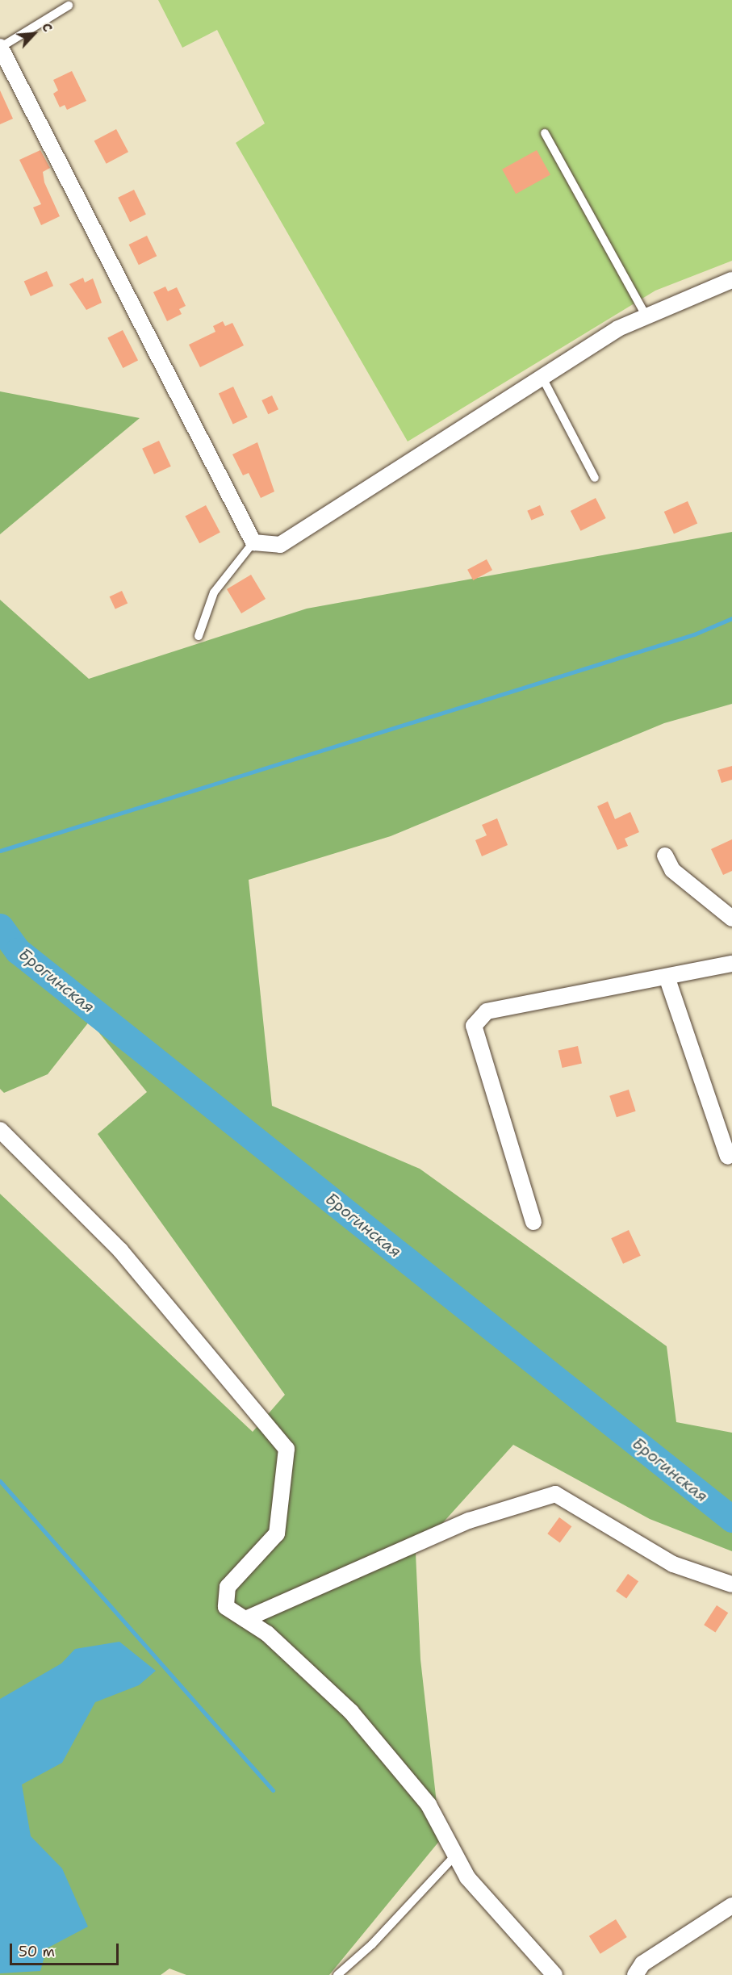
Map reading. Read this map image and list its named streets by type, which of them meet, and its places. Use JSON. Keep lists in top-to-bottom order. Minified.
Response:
{"water":["Брогинская"],"scale_bar":"50 m","north":"top right"}
